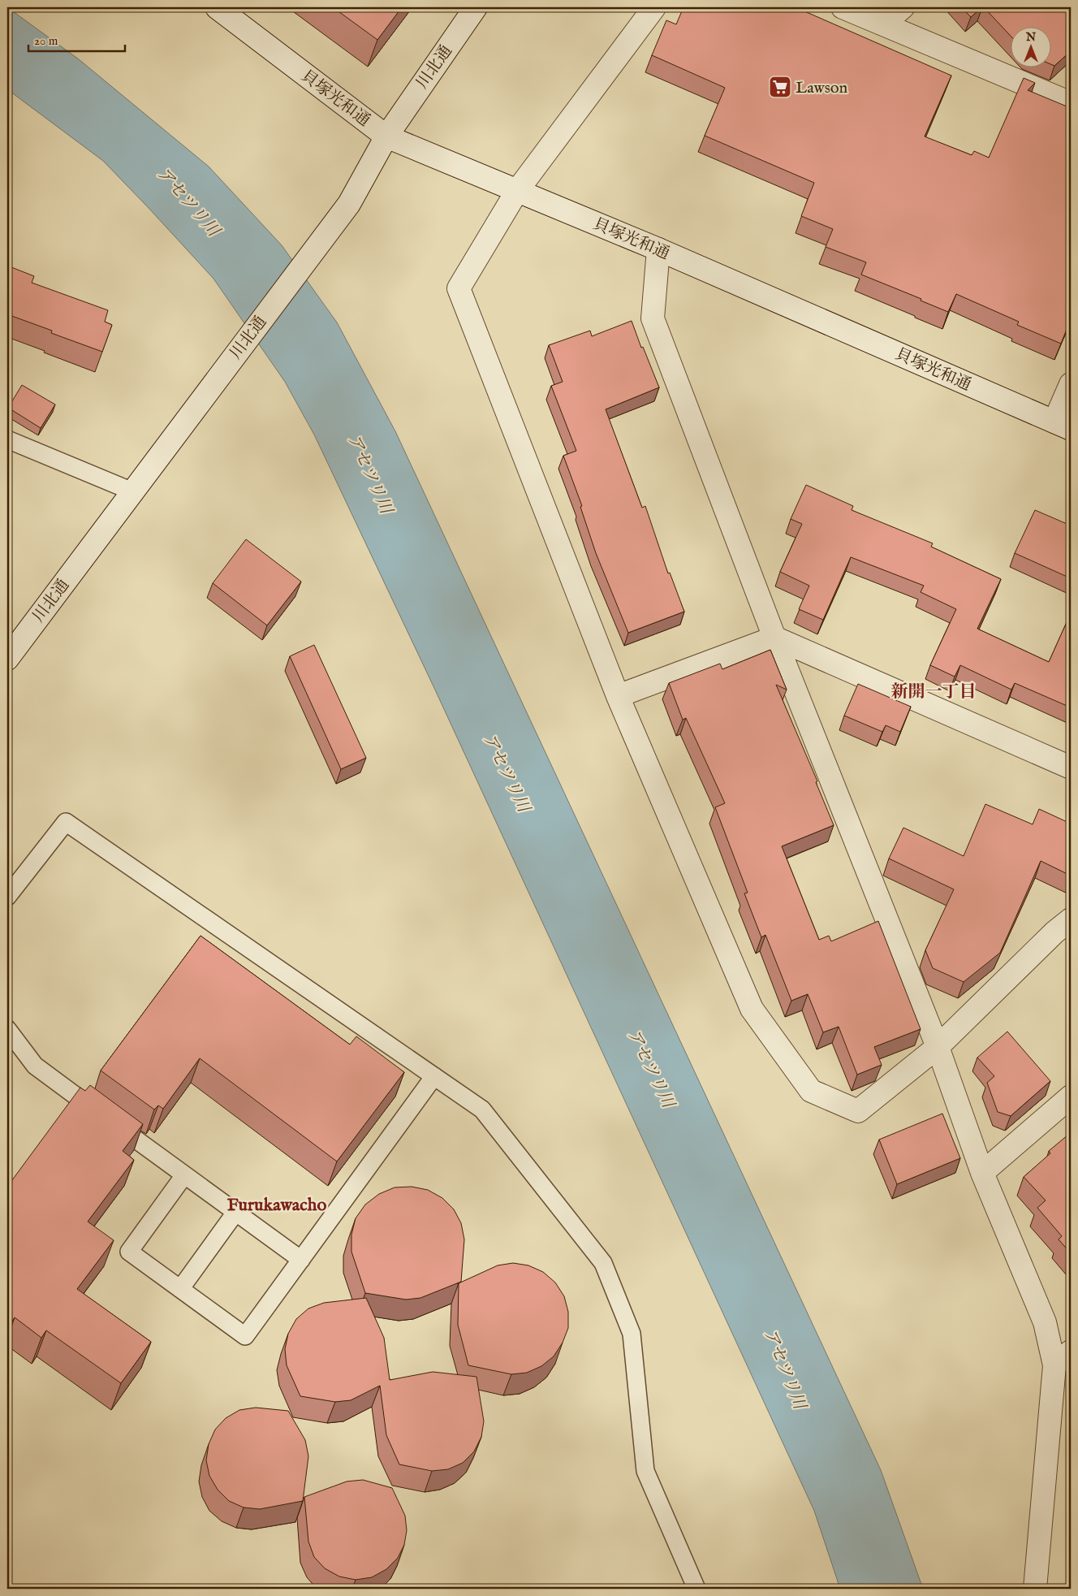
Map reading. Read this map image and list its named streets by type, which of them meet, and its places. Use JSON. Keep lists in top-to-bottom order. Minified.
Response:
{"streets":{"street":["川北通","貝塚光和通"]},"crossings":[["川北通","貝塚光和通"]],"districts":["新開一丁目","Furukawacho"],"water":["アセツリ川"],"places":{"supermarket":["Lawson"]},"scale_bar":"20 m","north":"top"}
